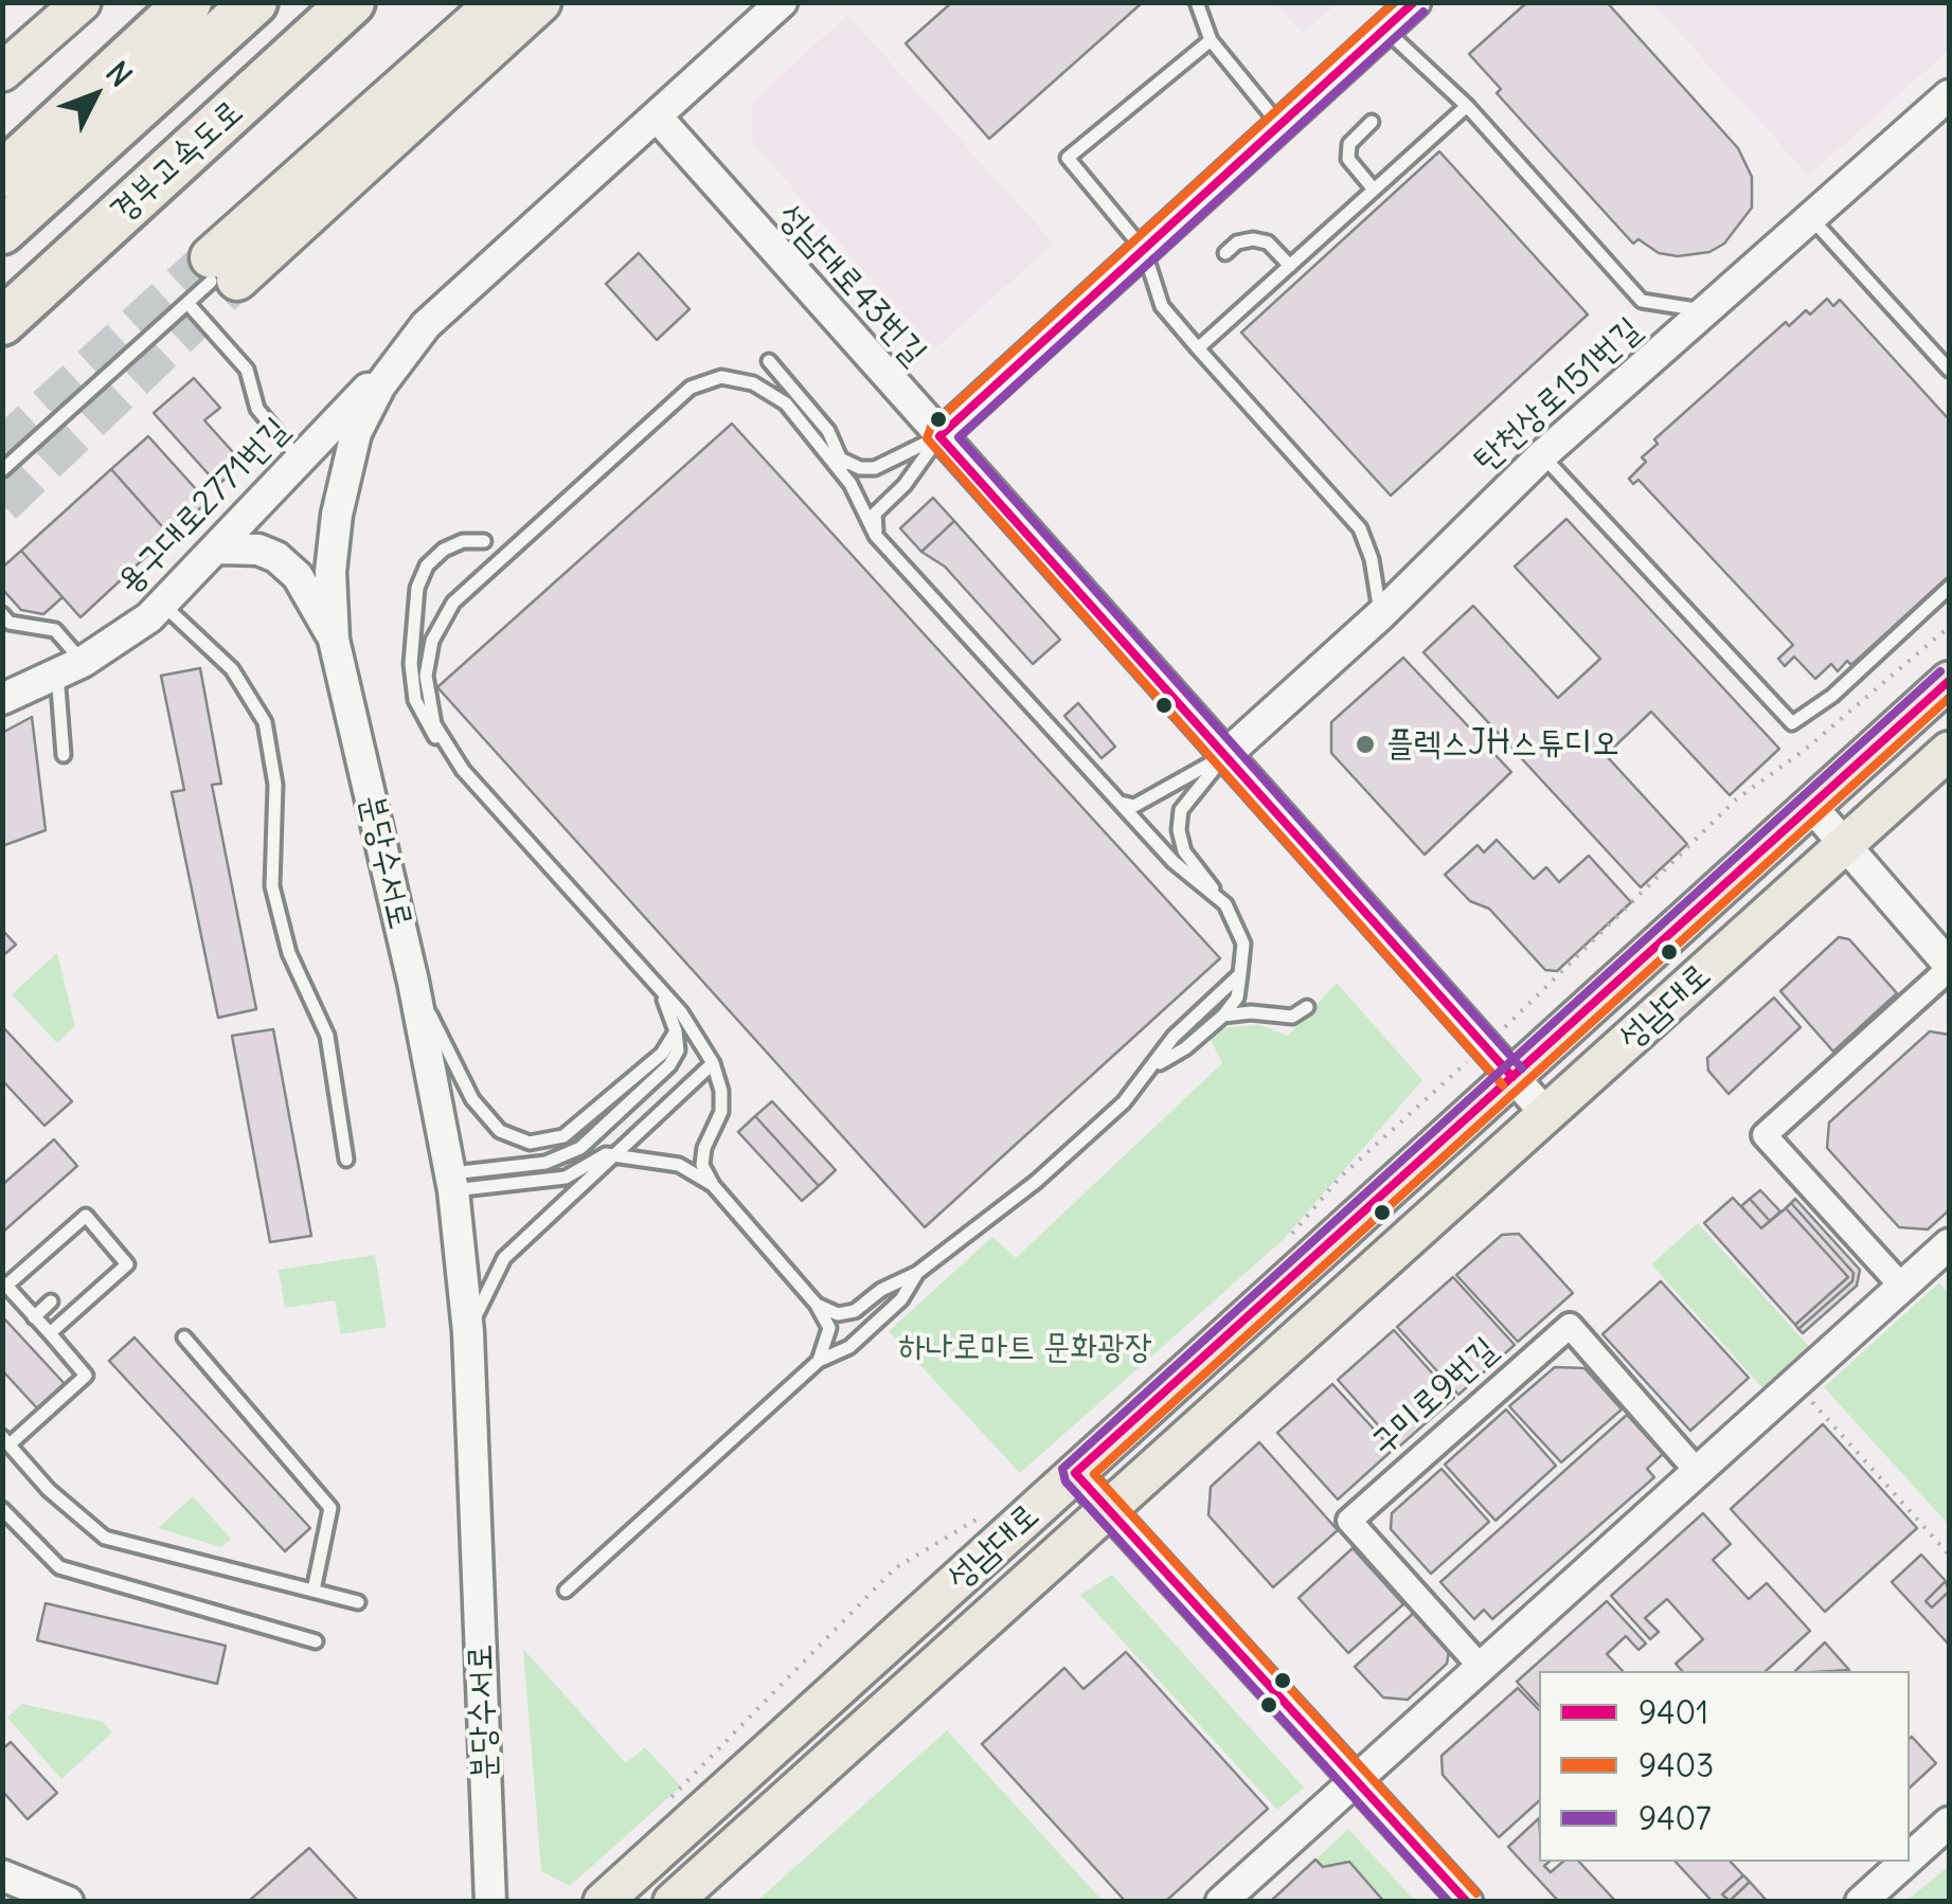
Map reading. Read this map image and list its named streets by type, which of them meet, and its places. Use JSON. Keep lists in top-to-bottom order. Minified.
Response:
{"streets":{"highway":["경부고속도로"],"main road":["성남대로"],"street":["성남대로43번길","탄천상로151번길","용구대로2771번길","분당수서로","구미로9번길"]},"crossings":[["성남대로43번길","탄천상로151번길"],["성남대로43번길","분당수서로"],["성남대로43번길","성남대로"],["용구대로2771번길","분당수서로"]],"parks":["하나로마트 문화광장"],"places":["플렉스JH스튜디오"],"lines":["transit line 9401","transit line 9403","transit line 9407"],"legend":["9401","9403","9407"],"north":"top right"}
